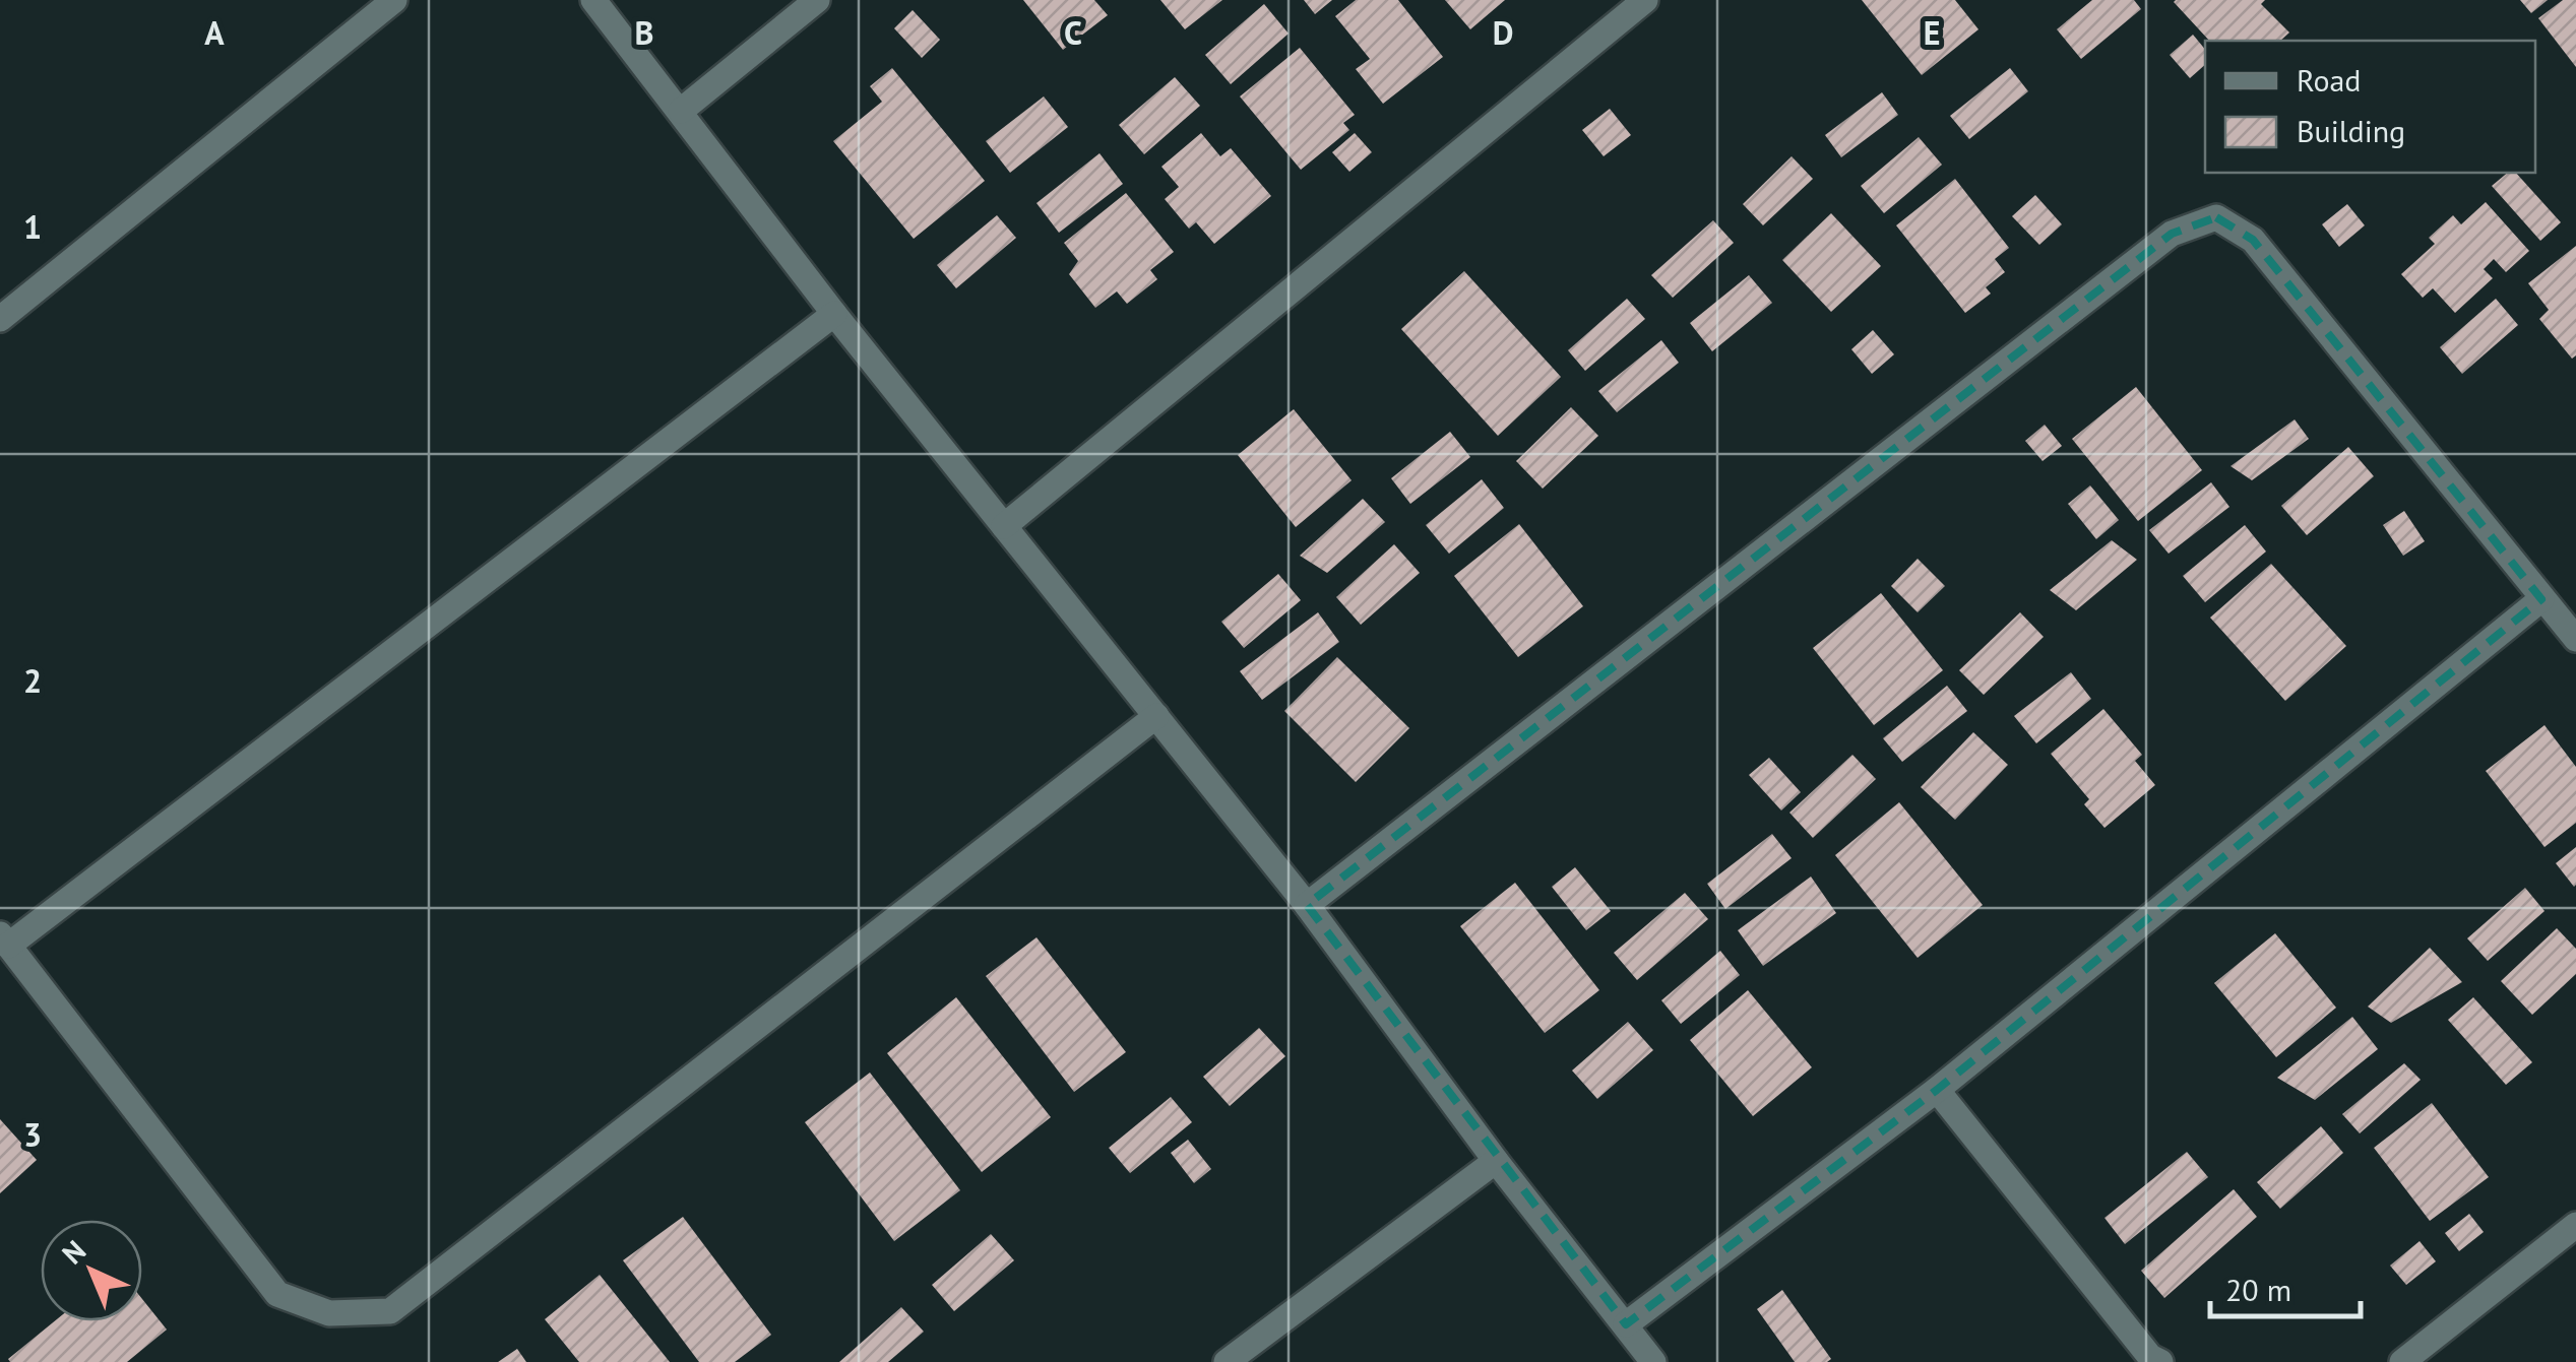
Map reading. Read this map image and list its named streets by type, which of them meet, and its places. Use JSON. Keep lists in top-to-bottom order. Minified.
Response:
{"legend":["Road","Building"],"scale_bar":"20 m","north":"top left","grid":{"columns":["A","B","C","D","E"],"rows":["1","2","3"]}}
